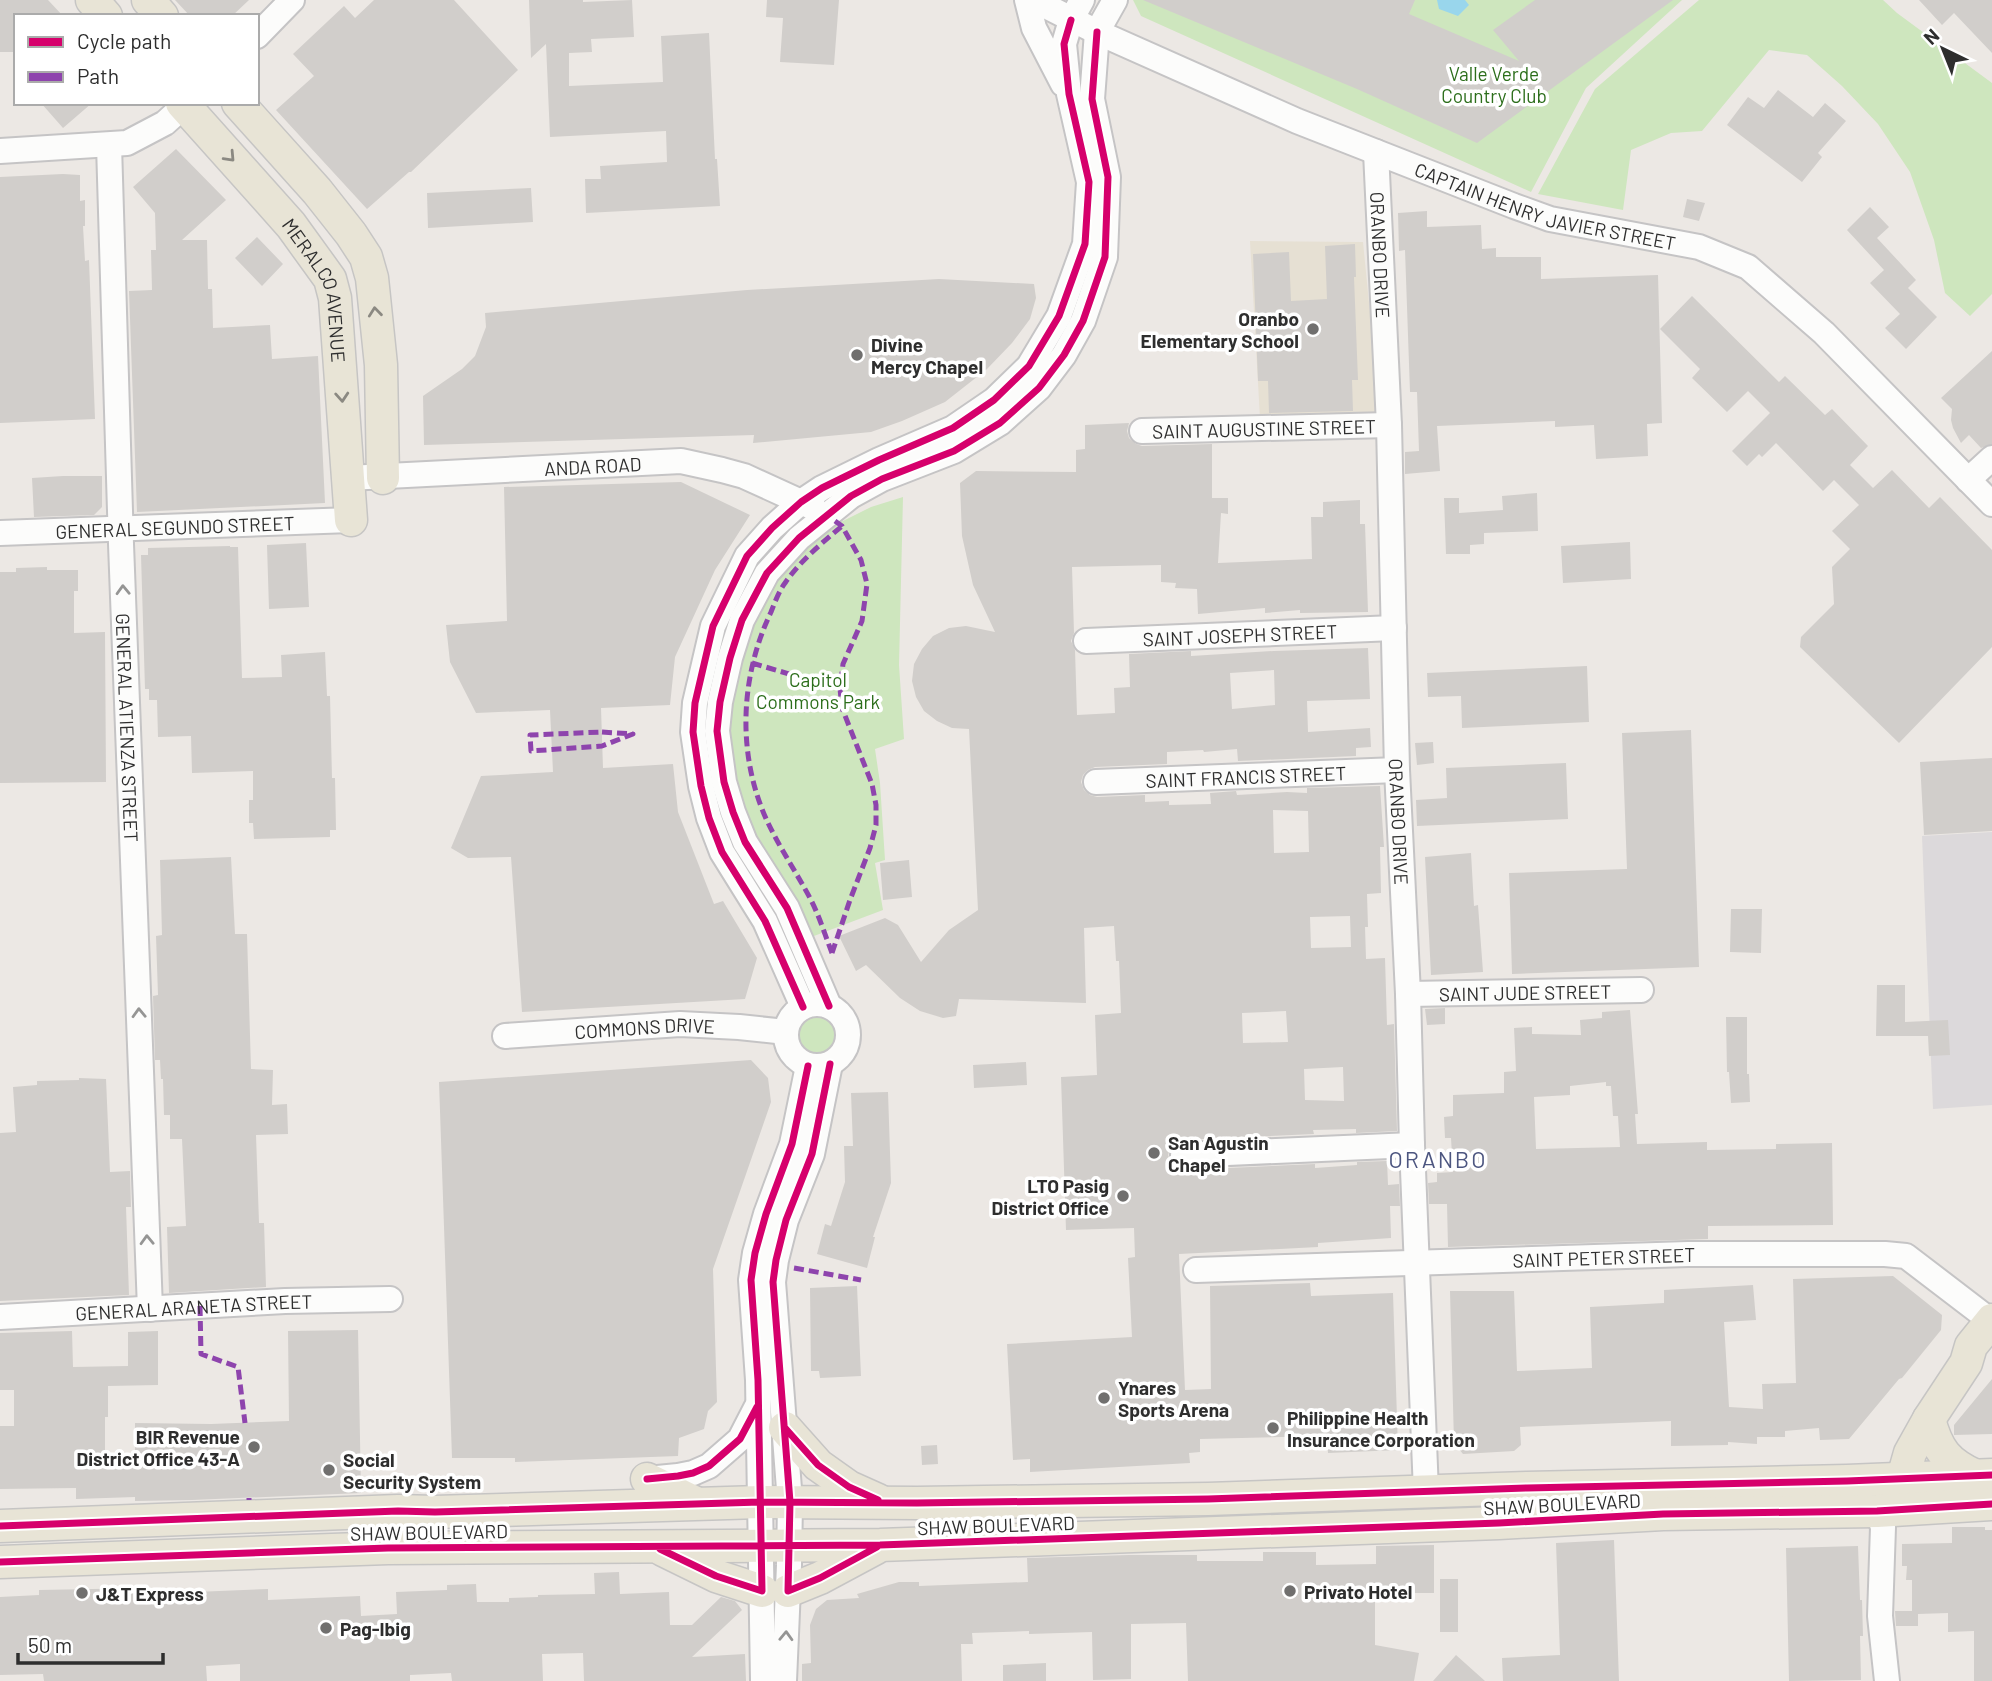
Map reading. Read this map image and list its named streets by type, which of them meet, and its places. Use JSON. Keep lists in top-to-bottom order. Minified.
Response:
{"streets":{"main road":["MERALCO AVENUE","SHAW BOULEVARD"],"street":["CAPTAIN HENRY JAVIER STREET","ORANBO DRIVE","SAINT AUGUSTINE STREET","ANDA ROAD","GENERAL SEGUNDO STREET","SAINT JOSEPH STREET","GENERAL ATIENZA STREET","SAINT FRANCIS STREET","SAINT JUDE STREET","COMMONS DRIVE","SAINT PETER STREET","GENERAL ARANETA STREET"]},"crossings":[["CAPTAIN HENRY JAVIER STREET","ORANBO DRIVE"],["ORANBO DRIVE","SAINT AUGUSTINE STREET"],["ORANBO DRIVE","SAINT JOSEPH STREET"],["ORANBO DRIVE","SAINT FRANCIS STREET"],["ORANBO DRIVE","SAINT JUDE STREET"],["ORANBO DRIVE","SAINT PETER STREET"],["ORANBO DRIVE","SHAW BOULEVARD"],["MERALCO AVENUE","ANDA ROAD"],["MERALCO AVENUE","GENERAL SEGUNDO STREET"],["GENERAL SEGUNDO STREET","GENERAL ATIENZA STREET"],["GENERAL ATIENZA STREET","GENERAL ARANETA STREET"]],"one_way":["GENERAL ATIENZA STREET"],"districts":["ORANBO"],"parks":["Valle Verde Country Club","Capitol Commons Park"],"places":["Oranbo Elementary School","Divine Mercy Chapel","San Agustin Chapel","LTO Pasig District Office","Ynares Sports Arena","Philippine Health Insurance Corporation","BIR Revenue District Office 43-A","Social Security System","Privato Hotel","J&T Express","Pag-Ibig"],"legend":["Cycle path","Path"],"scale_bar":"50 m","north":"top left"}
